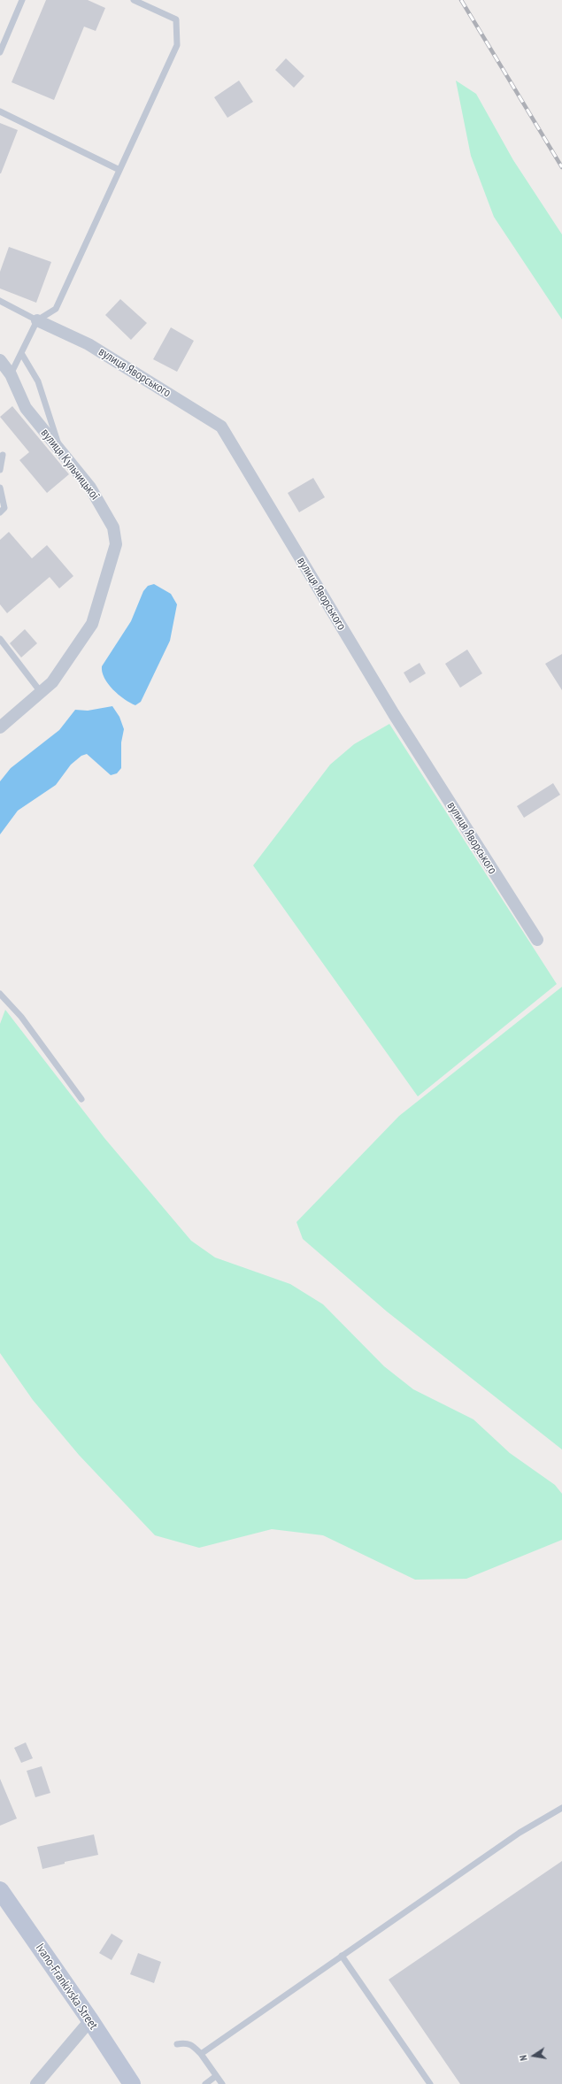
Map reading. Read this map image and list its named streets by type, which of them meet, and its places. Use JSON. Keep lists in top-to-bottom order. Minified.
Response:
{"streets":{"main road":["Ivano-Frankivska Street"],"street":["вулиця Яворського","вулиця Кульчицької"]},"north":"left"}
